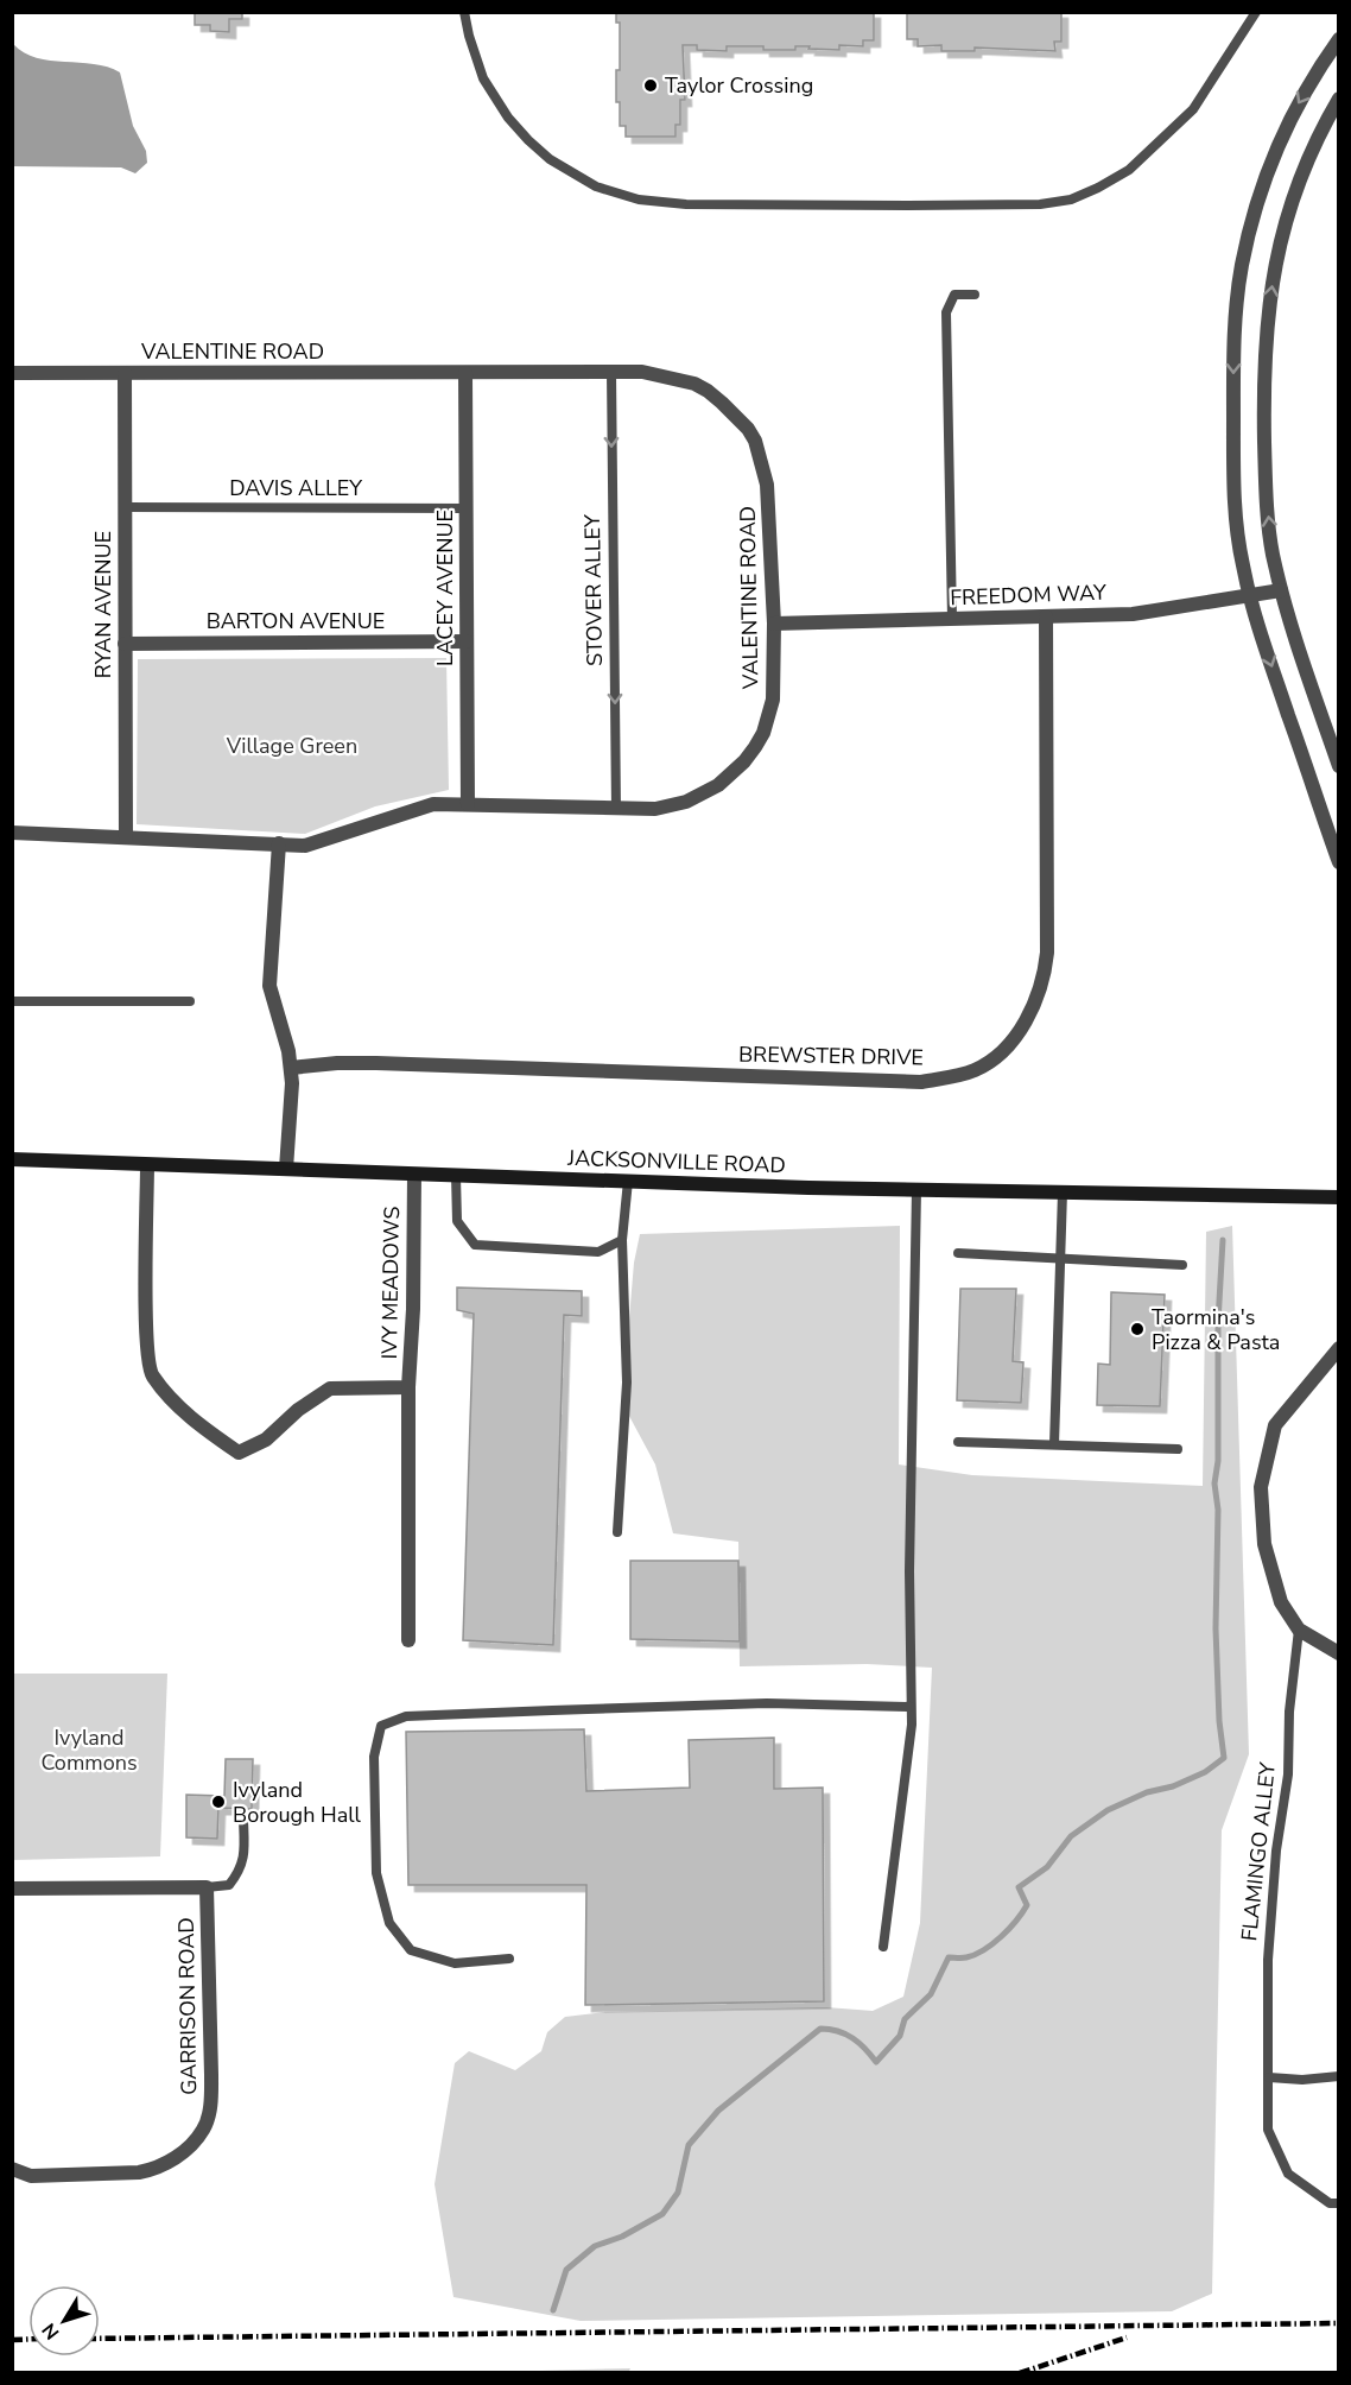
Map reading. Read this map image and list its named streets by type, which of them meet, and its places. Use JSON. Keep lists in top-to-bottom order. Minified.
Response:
{"streets":{"main road":["JACKSONVILLE ROAD"],"street":["VALENTINE ROAD","LACEY AVENUE","FREEDOM WAY","RYAN AVENUE","BARTON AVENUE","BREWSTER DRIVE","IVY MEADOWS","GARRISON ROAD"],"lane":["DAVIS ALLEY","STOVER ALLEY","FLAMINGO ALLEY"]},"crossings":[["VALENTINE ROAD","LACEY AVENUE"],["VALENTINE ROAD","STOVER ALLEY"],["VALENTINE ROAD","FREEDOM WAY"],["VALENTINE ROAD","RYAN AVENUE"],["DAVIS ALLEY","LACEY AVENUE"],["DAVIS ALLEY","RYAN AVENUE"],["LACEY AVENUE","BARTON AVENUE"],["FREEDOM WAY","BREWSTER DRIVE"],["RYAN AVENUE","BARTON AVENUE"],["JACKSONVILLE ROAD","IVY MEADOWS"]],"one_way":["STOVER ALLEY"],"parks":["Village Green","Ivyland Commons"],"places":["Taylor Crossing","Taormina's Pizza & Pasta","Ivyland Borough Hall"],"north":"bottom left"}
